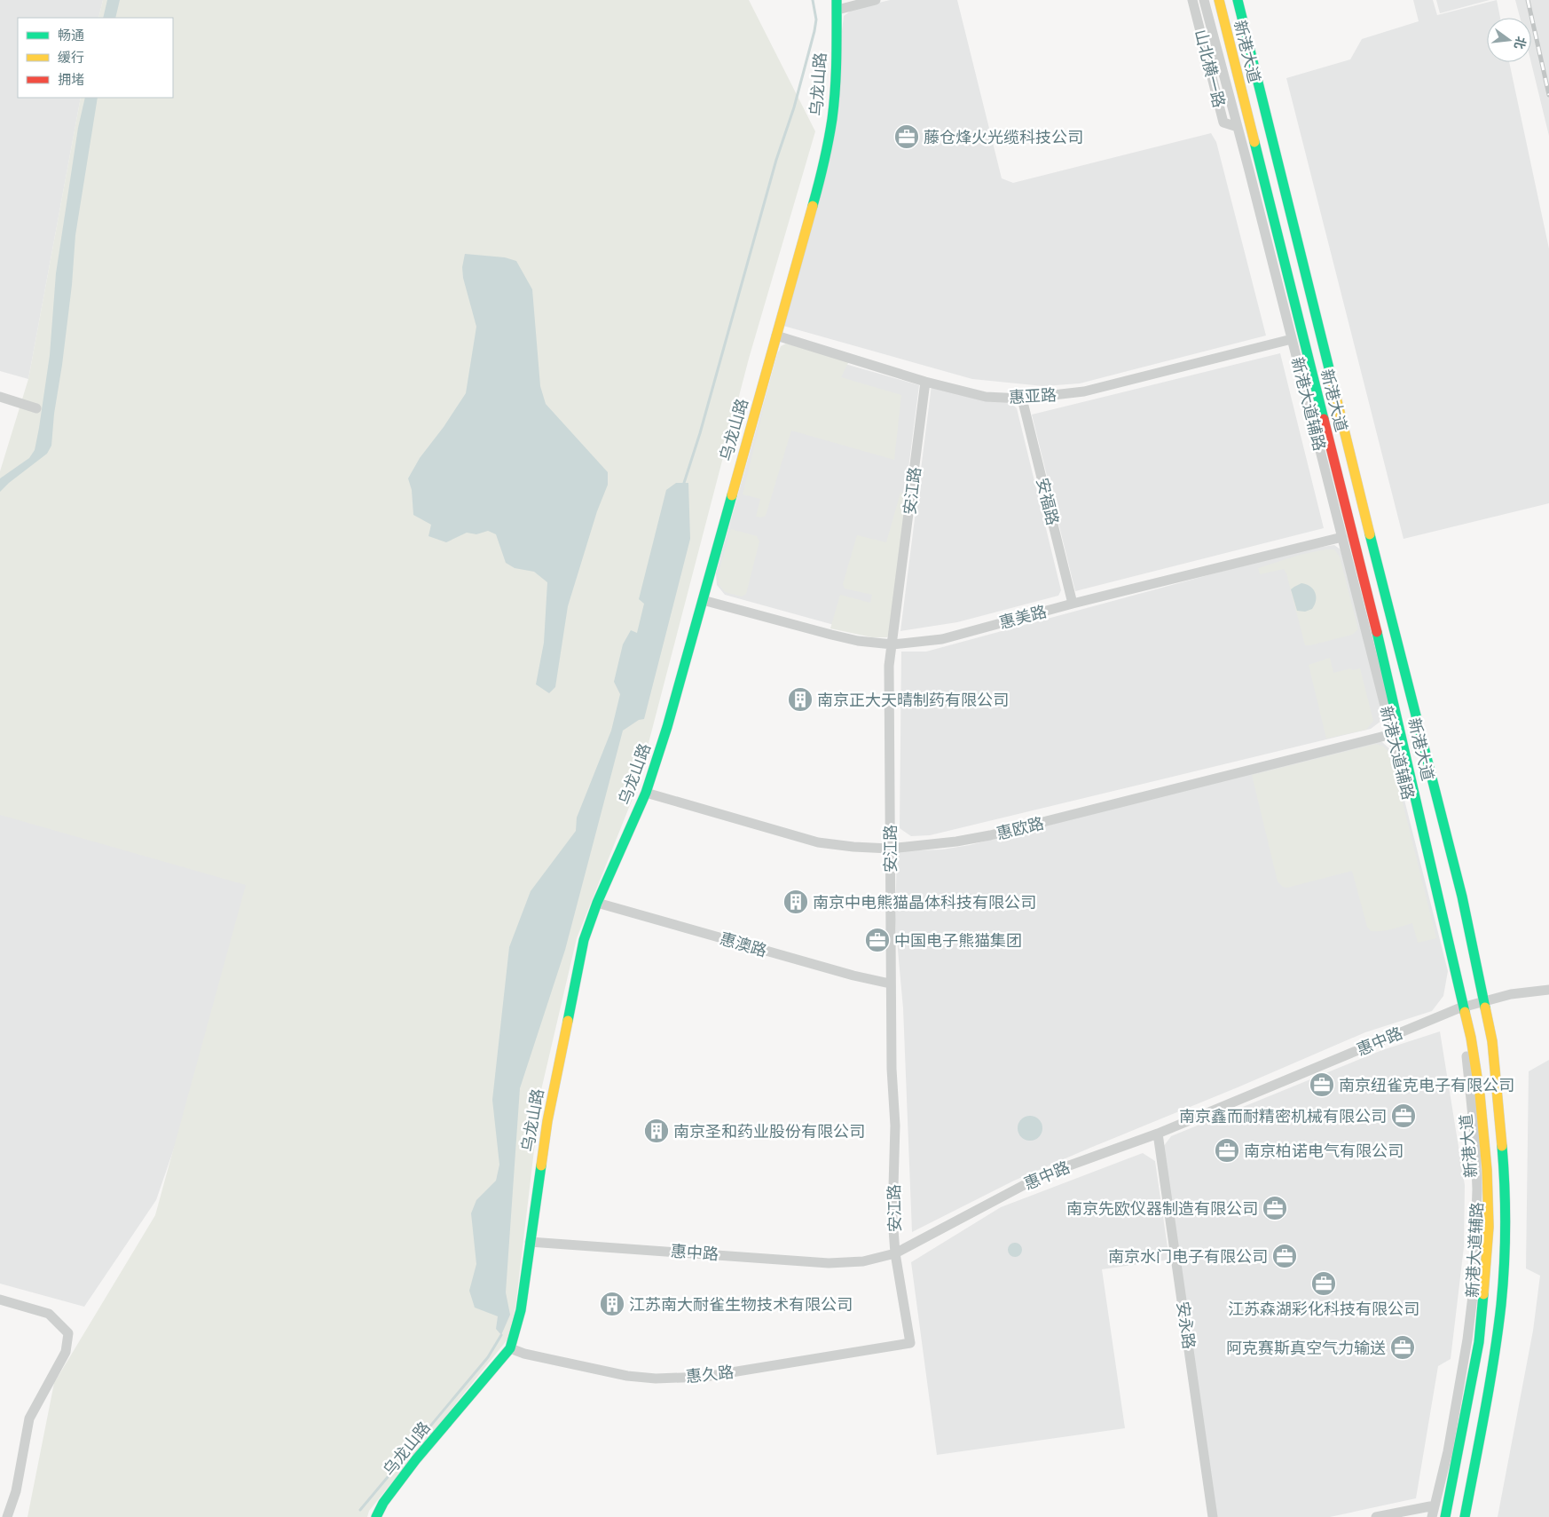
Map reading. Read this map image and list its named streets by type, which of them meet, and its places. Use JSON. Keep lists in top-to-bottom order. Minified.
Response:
{"streets":{"main road":["新港大道","乌龙山路"],"street":["山北横一路","惠亚路","新港大道辅路","安江路","安福路","惠美路","惠欧路","惠澳路","惠中路","安永路","惠久路"]},"crossings":[["新港大道","新港大道辅路"],["新港大道","惠中路"],["山北横一路","新港大道辅路"],["乌龙山路","惠亚路"],["乌龙山路","惠美路"],["乌龙山路","惠欧路"],["乌龙山路","惠澳路"],["乌龙山路","惠中路"],["乌龙山路","惠久路"],["惠亚路","新港大道辅路"],["惠亚路","安江路"],["惠亚路","安福路"],["新港大道辅路","惠美路"],["新港大道辅路","惠欧路"],["新港大道辅路","惠中路"],["安江路","惠美路"],["安江路","惠欧路"],["安江路","惠澳路"],["安江路","惠中路"],["安江路","惠久路"],["安福路","惠美路"],["惠中路","安永路"]],"places":{"office":["藤仓烽火光缆科技公司","中国电子熊猫集团","南京纽雀克电子有限公司","南京鑫而耐精密机械有限公司","南京柏诺电气有限公司","南京先欧仪器制造有限公司","南京水门电子有限公司","江苏森湖彩化科技有限公司","阿克赛斯真空气力输送"],"building":["南京正大天晴制药有限公司","南京中电熊猫晶体科技有限公司","南京圣和药业股份有限公司","江苏南大耐雀生物技术有限公司"]},"legend":["畅通","缓行","拥堵"],"north":"right"}
